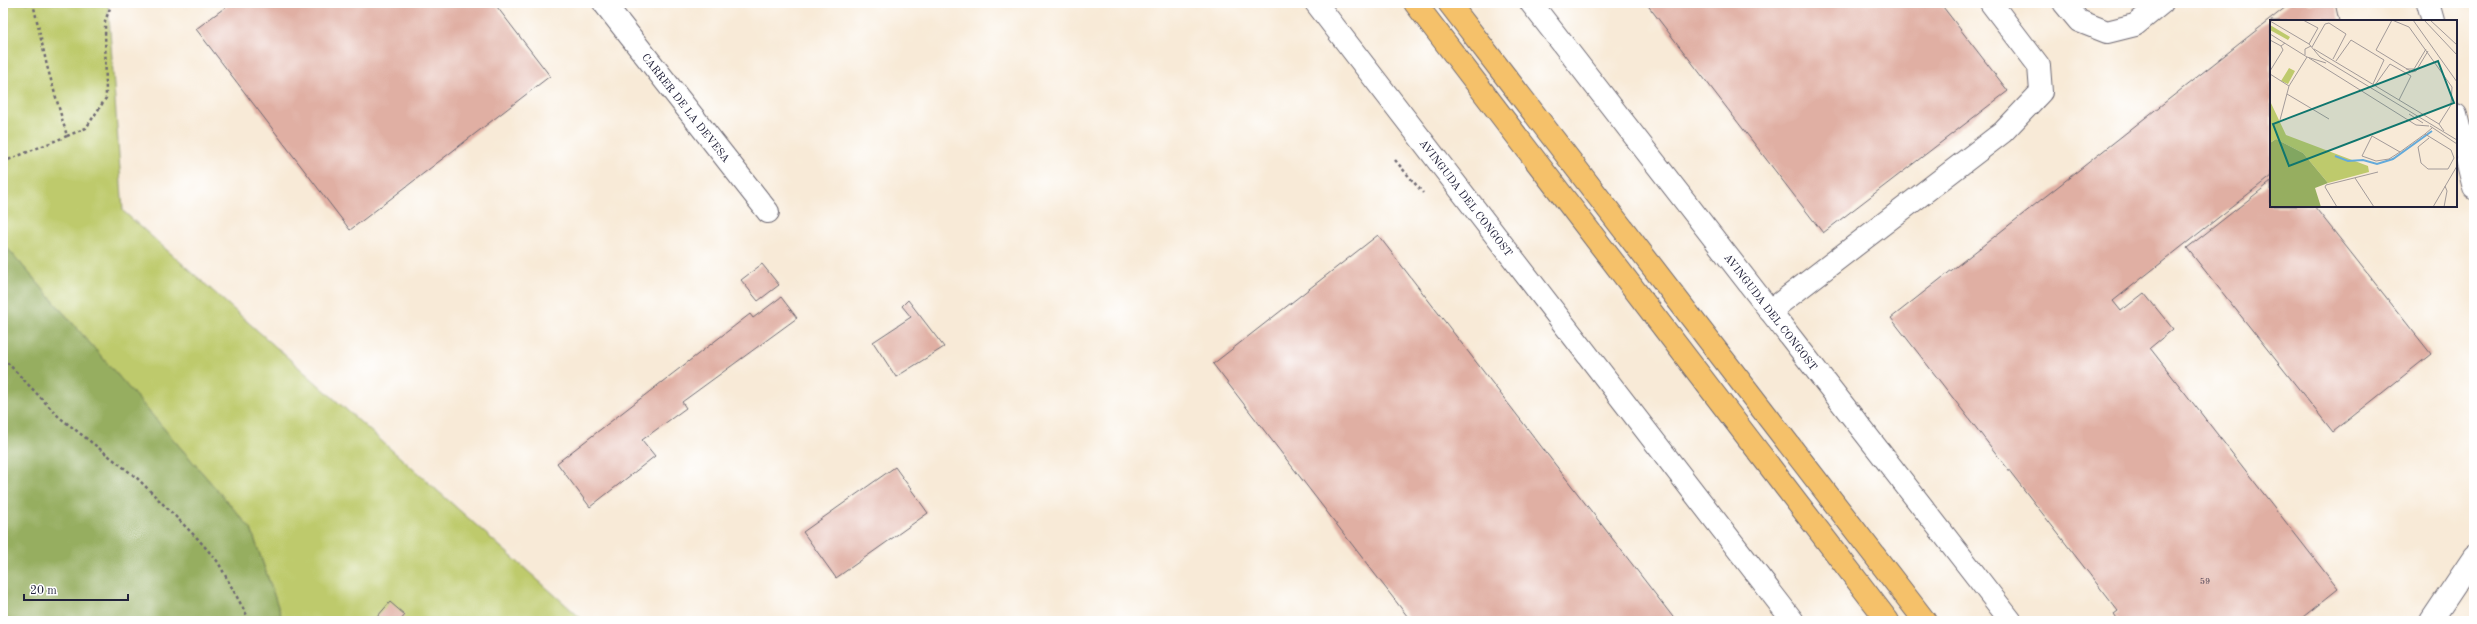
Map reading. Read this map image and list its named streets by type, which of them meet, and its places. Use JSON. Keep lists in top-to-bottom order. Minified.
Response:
{"streets":{"street":["CARRER DE LA DEVESA","AVINGUDA DEL CONGOST"]},"house_numbers":["59"],"scale_bar":"20 m"}
